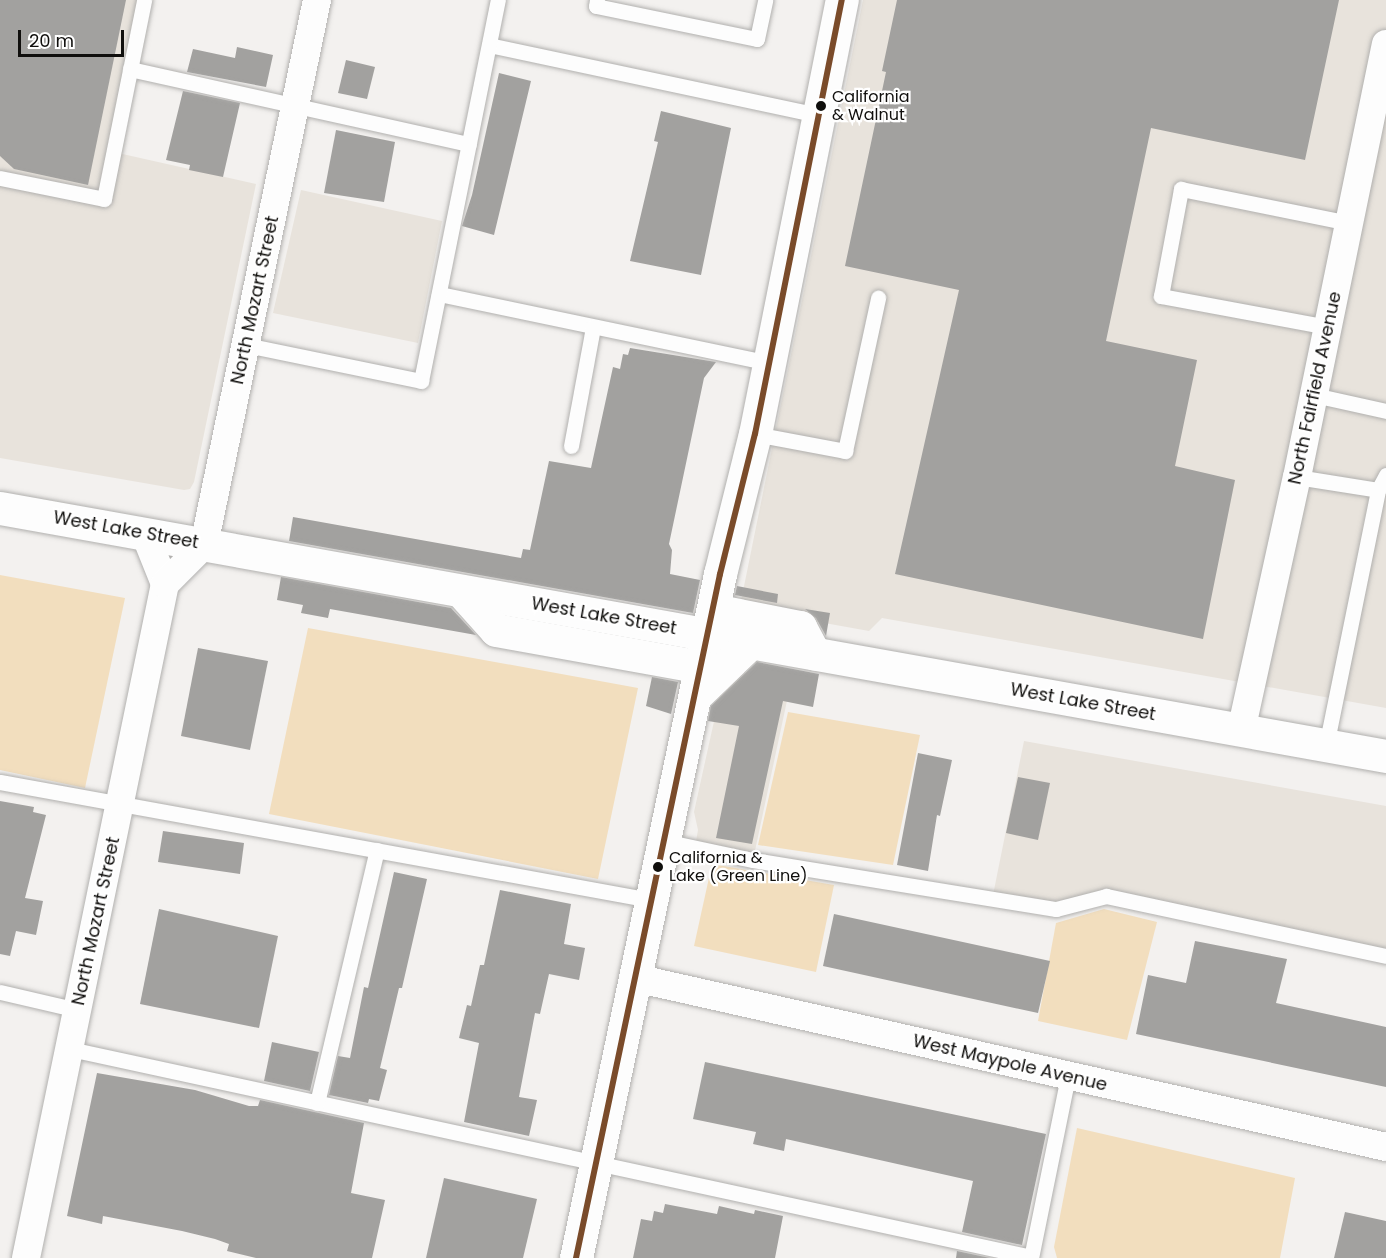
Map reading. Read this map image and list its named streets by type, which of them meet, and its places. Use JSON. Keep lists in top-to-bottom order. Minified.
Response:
{"streets":{"main road":["West Lake Street"],"street":["North Mozart Street","North Fairfield Avenue","West Maypole Avenue"]},"crossings":[["North Mozart Street","West Lake Street"],["North Fairfield Avenue","West Lake Street"]],"places":["California & Walnut","California & Lake (Green Line)"],"scale_bar":"20 m"}
